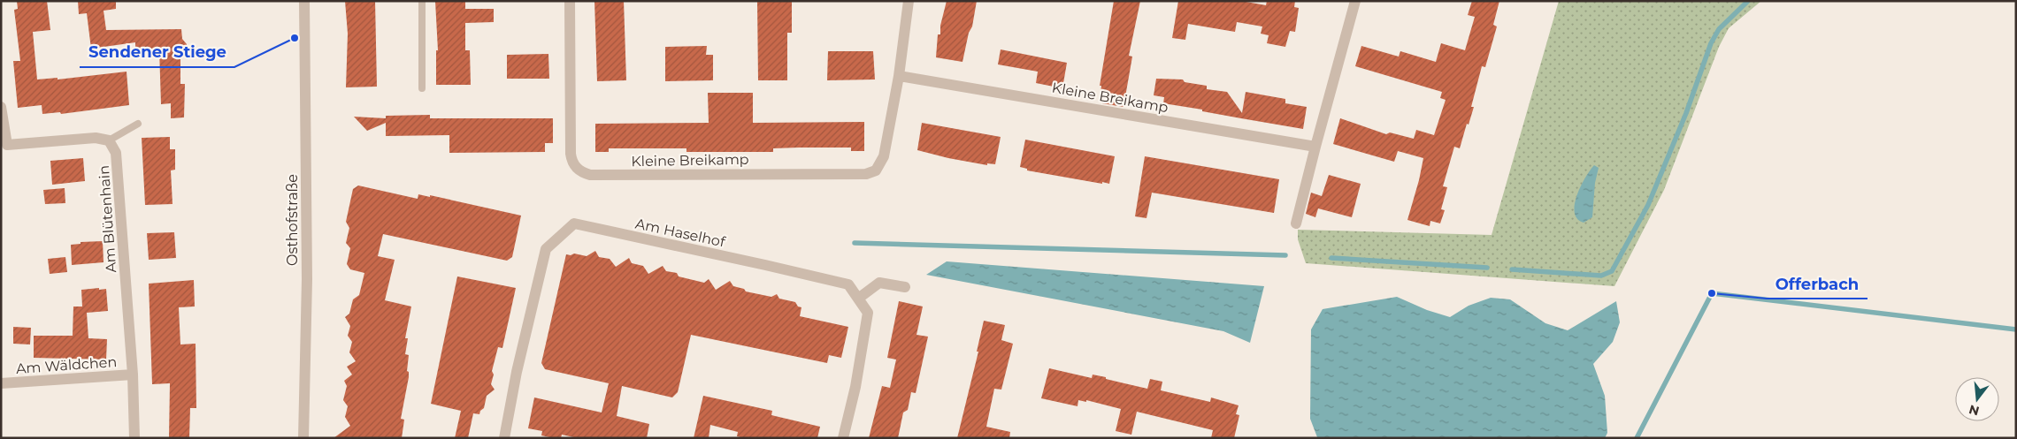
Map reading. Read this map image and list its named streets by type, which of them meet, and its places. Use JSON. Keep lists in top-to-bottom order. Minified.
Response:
{"streets":{"street":["Kleine Breikamp","Am Blütenhain","Osthofstraße","Am Haselhof","Am Wäldchen"]},"crossings":[["Am Blütenhain","Am Wäldchen"]],"places":["Sendener Stiege","Offerbach"],"north":"bottom"}
